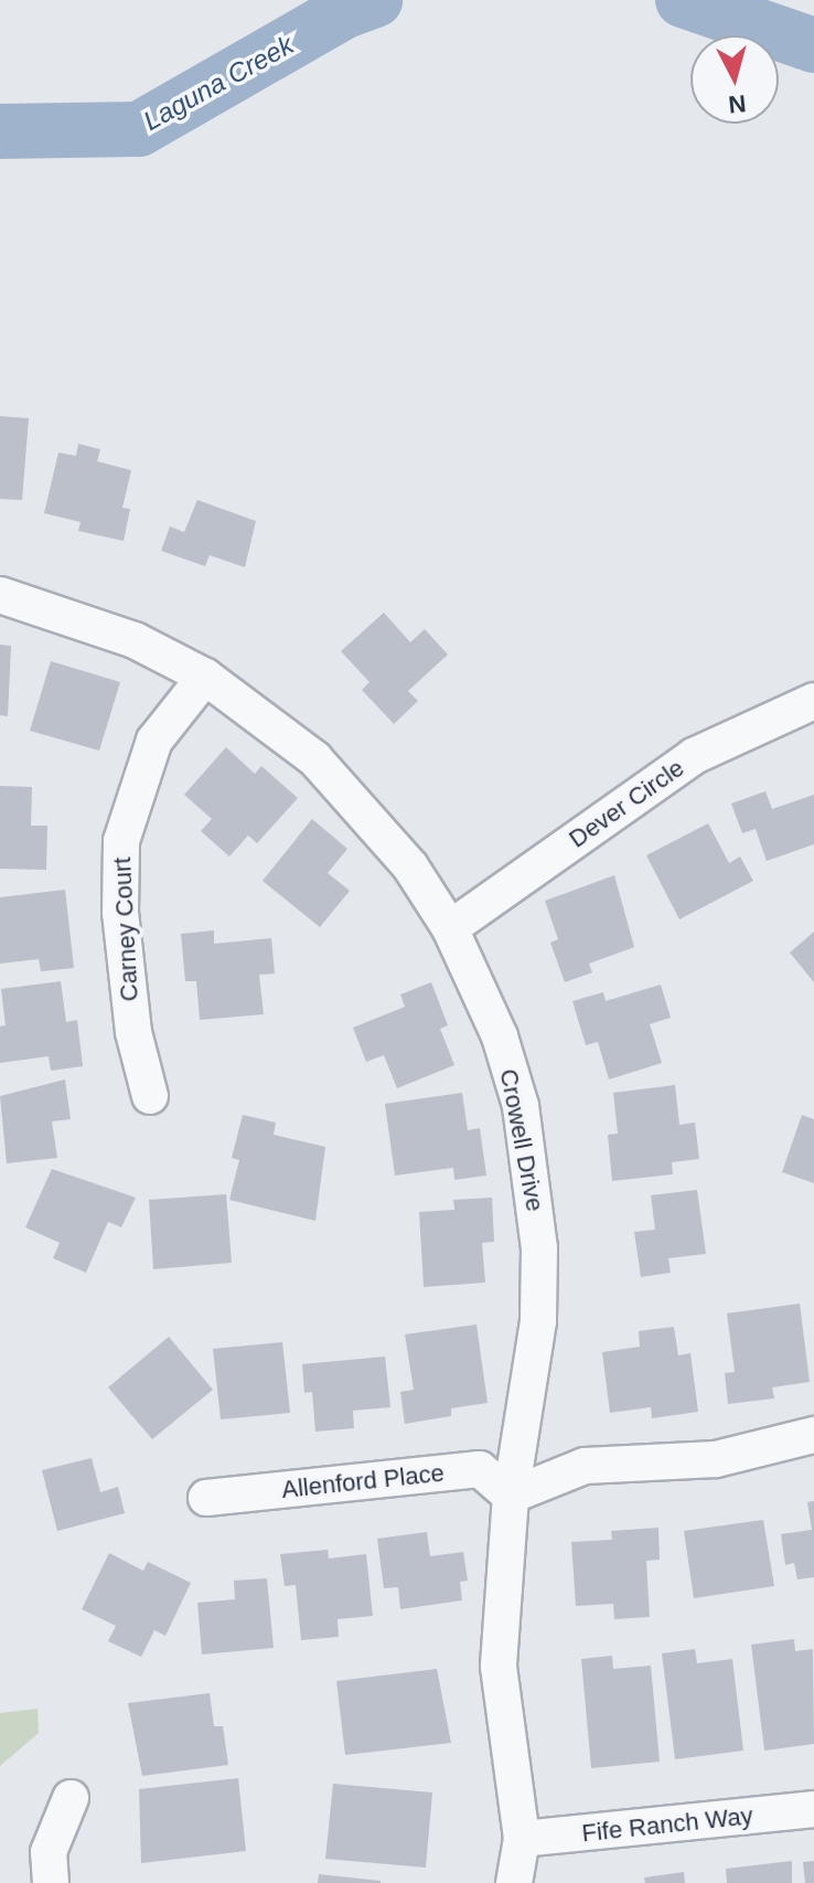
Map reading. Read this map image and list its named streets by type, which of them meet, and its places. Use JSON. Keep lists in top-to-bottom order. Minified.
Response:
{"streets":{"street":["Dever Circle","Carney Court","Crowell Drive","Allenford Place","Fife Ranch Way"]},"crossings":[["Dever Circle","Crowell Drive"],["Carney Court","Crowell Drive"],["Crowell Drive","Allenford Place"],["Crowell Drive","Fife Ranch Way"]],"water":["Laguna Creek"],"north":"bottom"}
